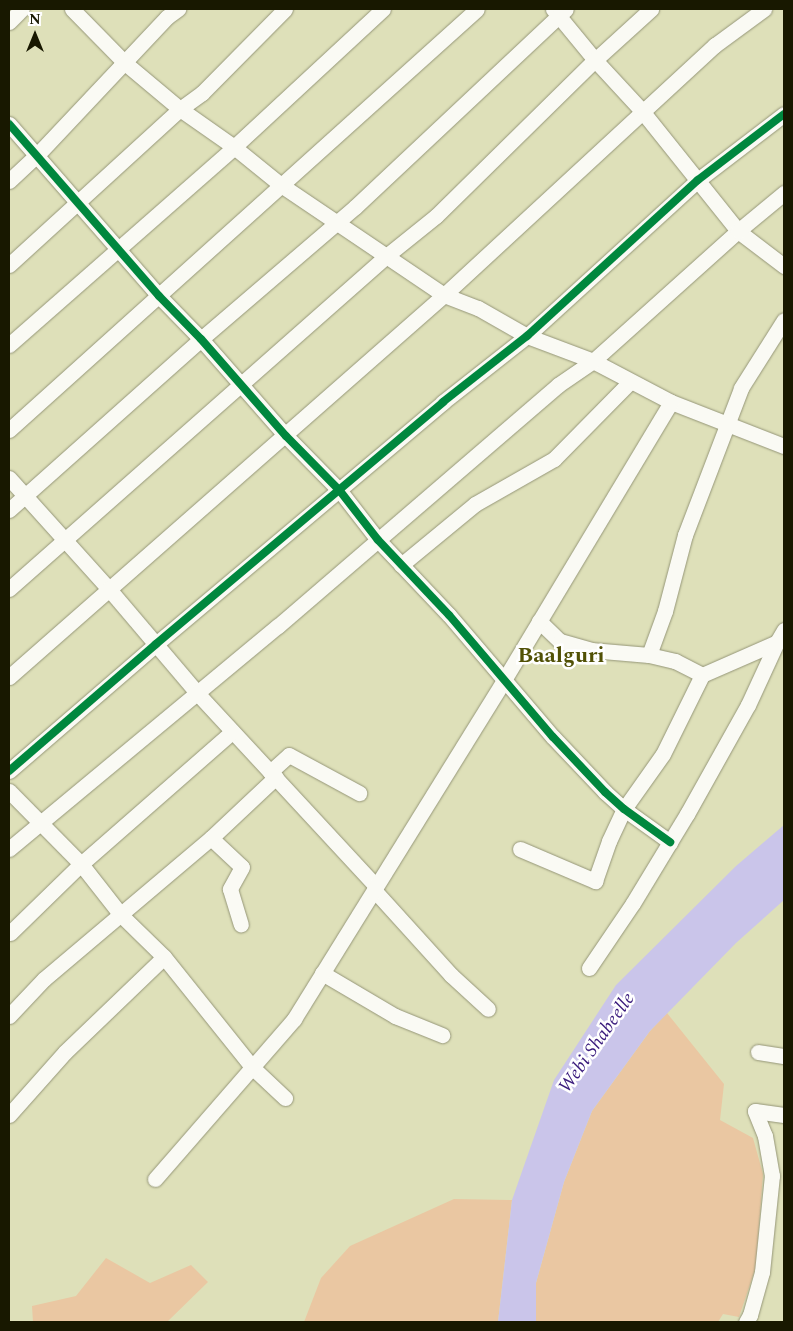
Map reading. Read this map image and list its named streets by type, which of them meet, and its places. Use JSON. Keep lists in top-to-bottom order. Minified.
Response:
{"districts":["Baalguri"],"water":["Webi Shabeelle"],"north":"top"}
